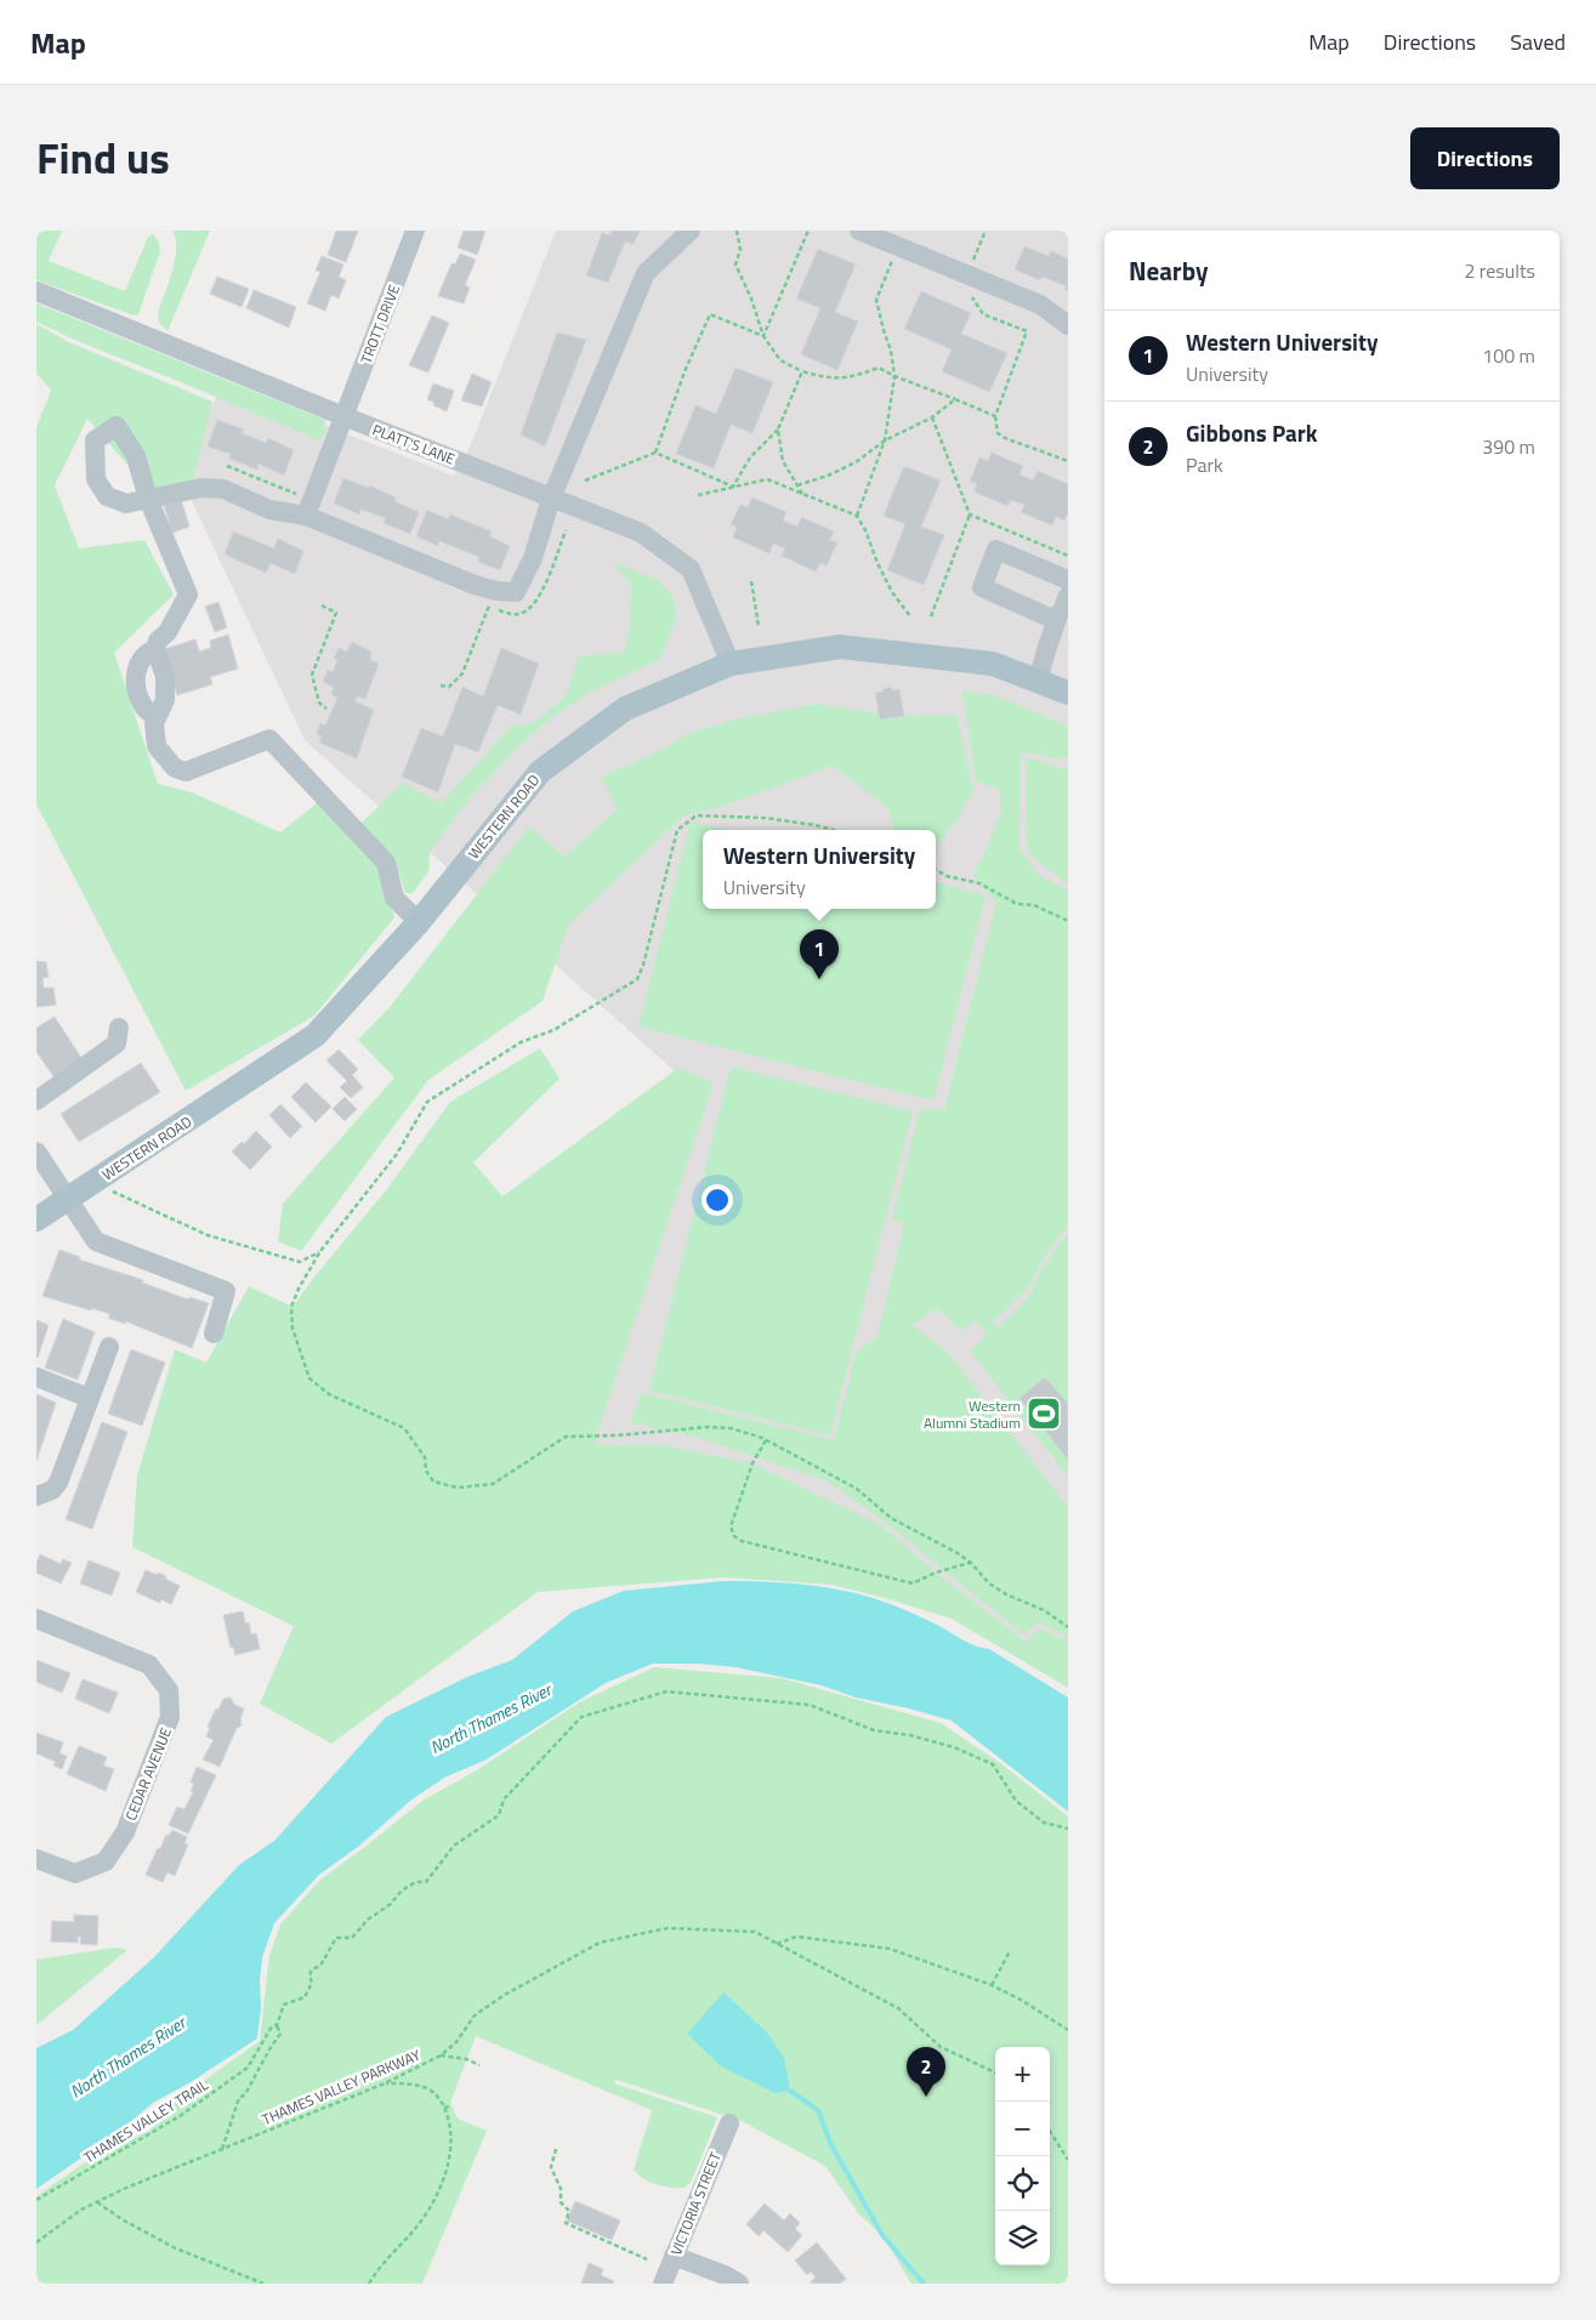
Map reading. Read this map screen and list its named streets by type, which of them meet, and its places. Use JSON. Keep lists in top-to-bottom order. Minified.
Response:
{"streets":{"main road":["WESTERN ROAD"],"street":["TROTT DRIVE","PLATT'S LANE","CEDAR AVENUE","VICTORIA STREET"],"path":["THAMES VALLEY PARKWAY","THAMES VALLEY TRAIL"]},"crossings":[["TROTT DRIVE","PLATT'S LANE"],["PLATT'S LANE","WESTERN ROAD"]],"water":["North Thames River"],"places":{"sports":["Western Alumni Stadium"]},"page":{"header":"Map","nav":["Map","Directions","Saved"],"title":"Find us","buttons":"Directions","heading":["Nearby","2 results"],"list":[{"mark":"1","name":"Western University","note":"University","value":"100 m"},{"mark":"2","name":"Gibbons Park","note":"Park","value":"390 m"}],"popup":["Western University","University"],"pins":["1","2"],"map_buttons":["+","−"]}}
